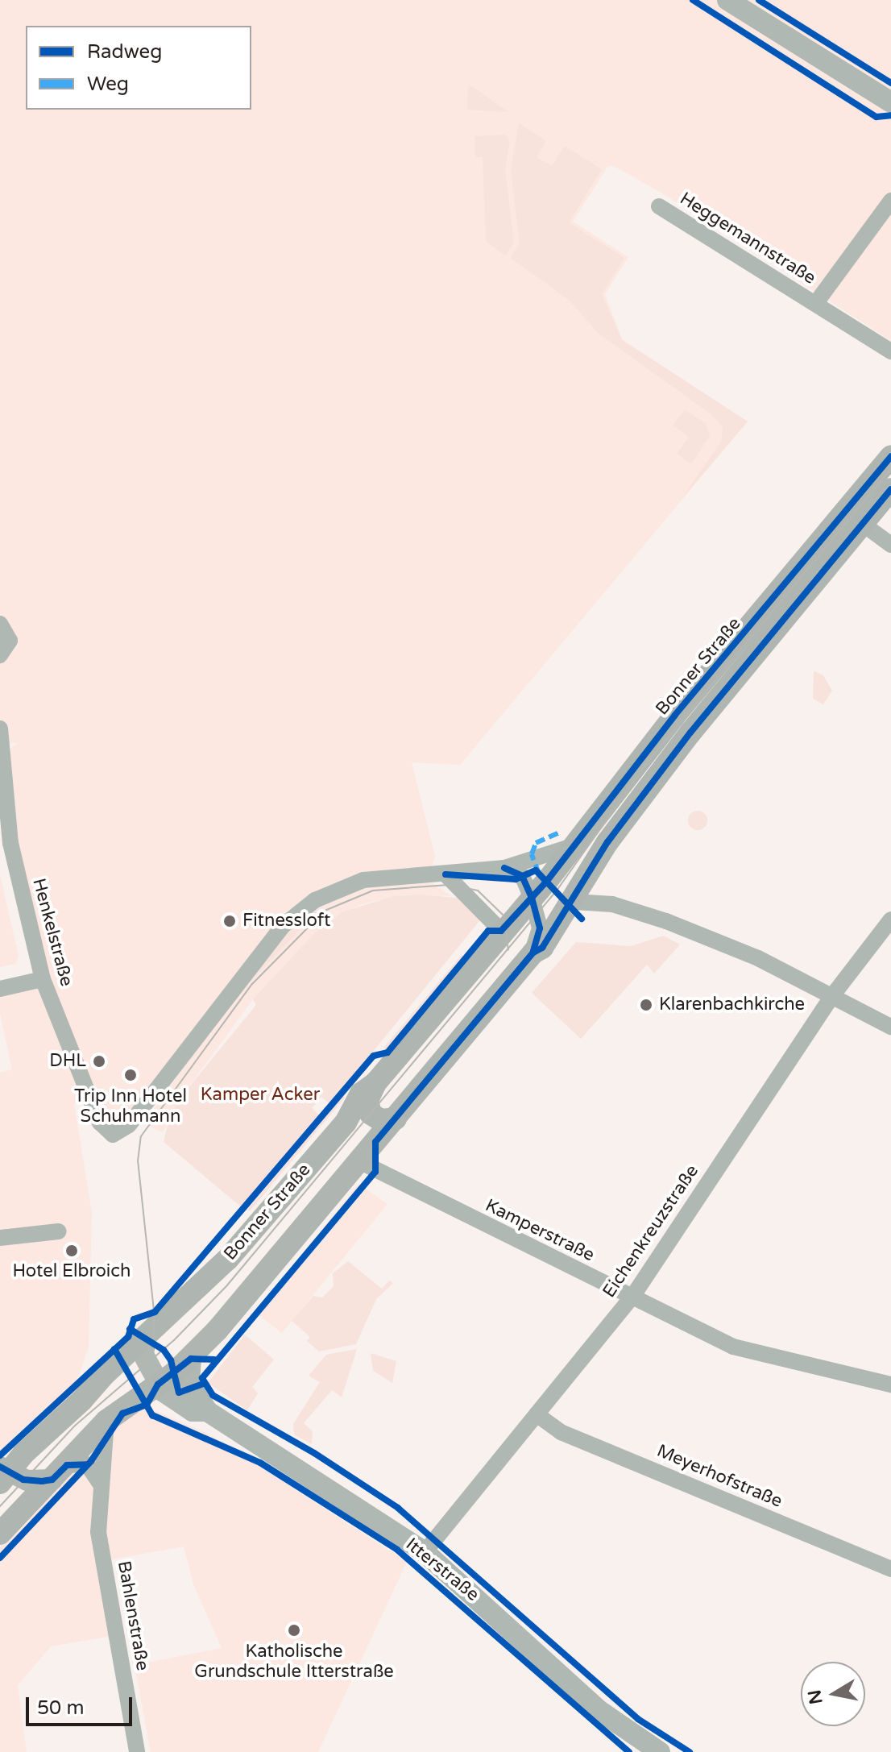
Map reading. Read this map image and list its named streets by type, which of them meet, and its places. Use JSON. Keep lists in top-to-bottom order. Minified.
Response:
{"streets":{"main road":["Bonner Straße"],"street":["Heggemannstraße","Henkelstraße","Kamperstraße","Eichenkreuzstraße","Meyerhofstraße","Itterstraße","Bahlenstraße"]},"crossings":[["Bonner Straße","Kamperstraße"],["Bonner Straße","Itterstraße"],["Bonner Straße","Bahlenstraße"],["Kamperstraße","Eichenkreuzstraße"],["Eichenkreuzstraße","Meyerhofstraße"],["Eichenkreuzstraße","Itterstraße"]],"parks":["Kamper Acker"],"places":["Fitnessloft","Klarenbachkirche","DHL","Trip Inn Hotel Schuhmann","Hotel Elbroich","Katholische Grundschule Itterstraße"],"legend":["Radweg","Weg"],"scale_bar":"50 m","north":"left"}
